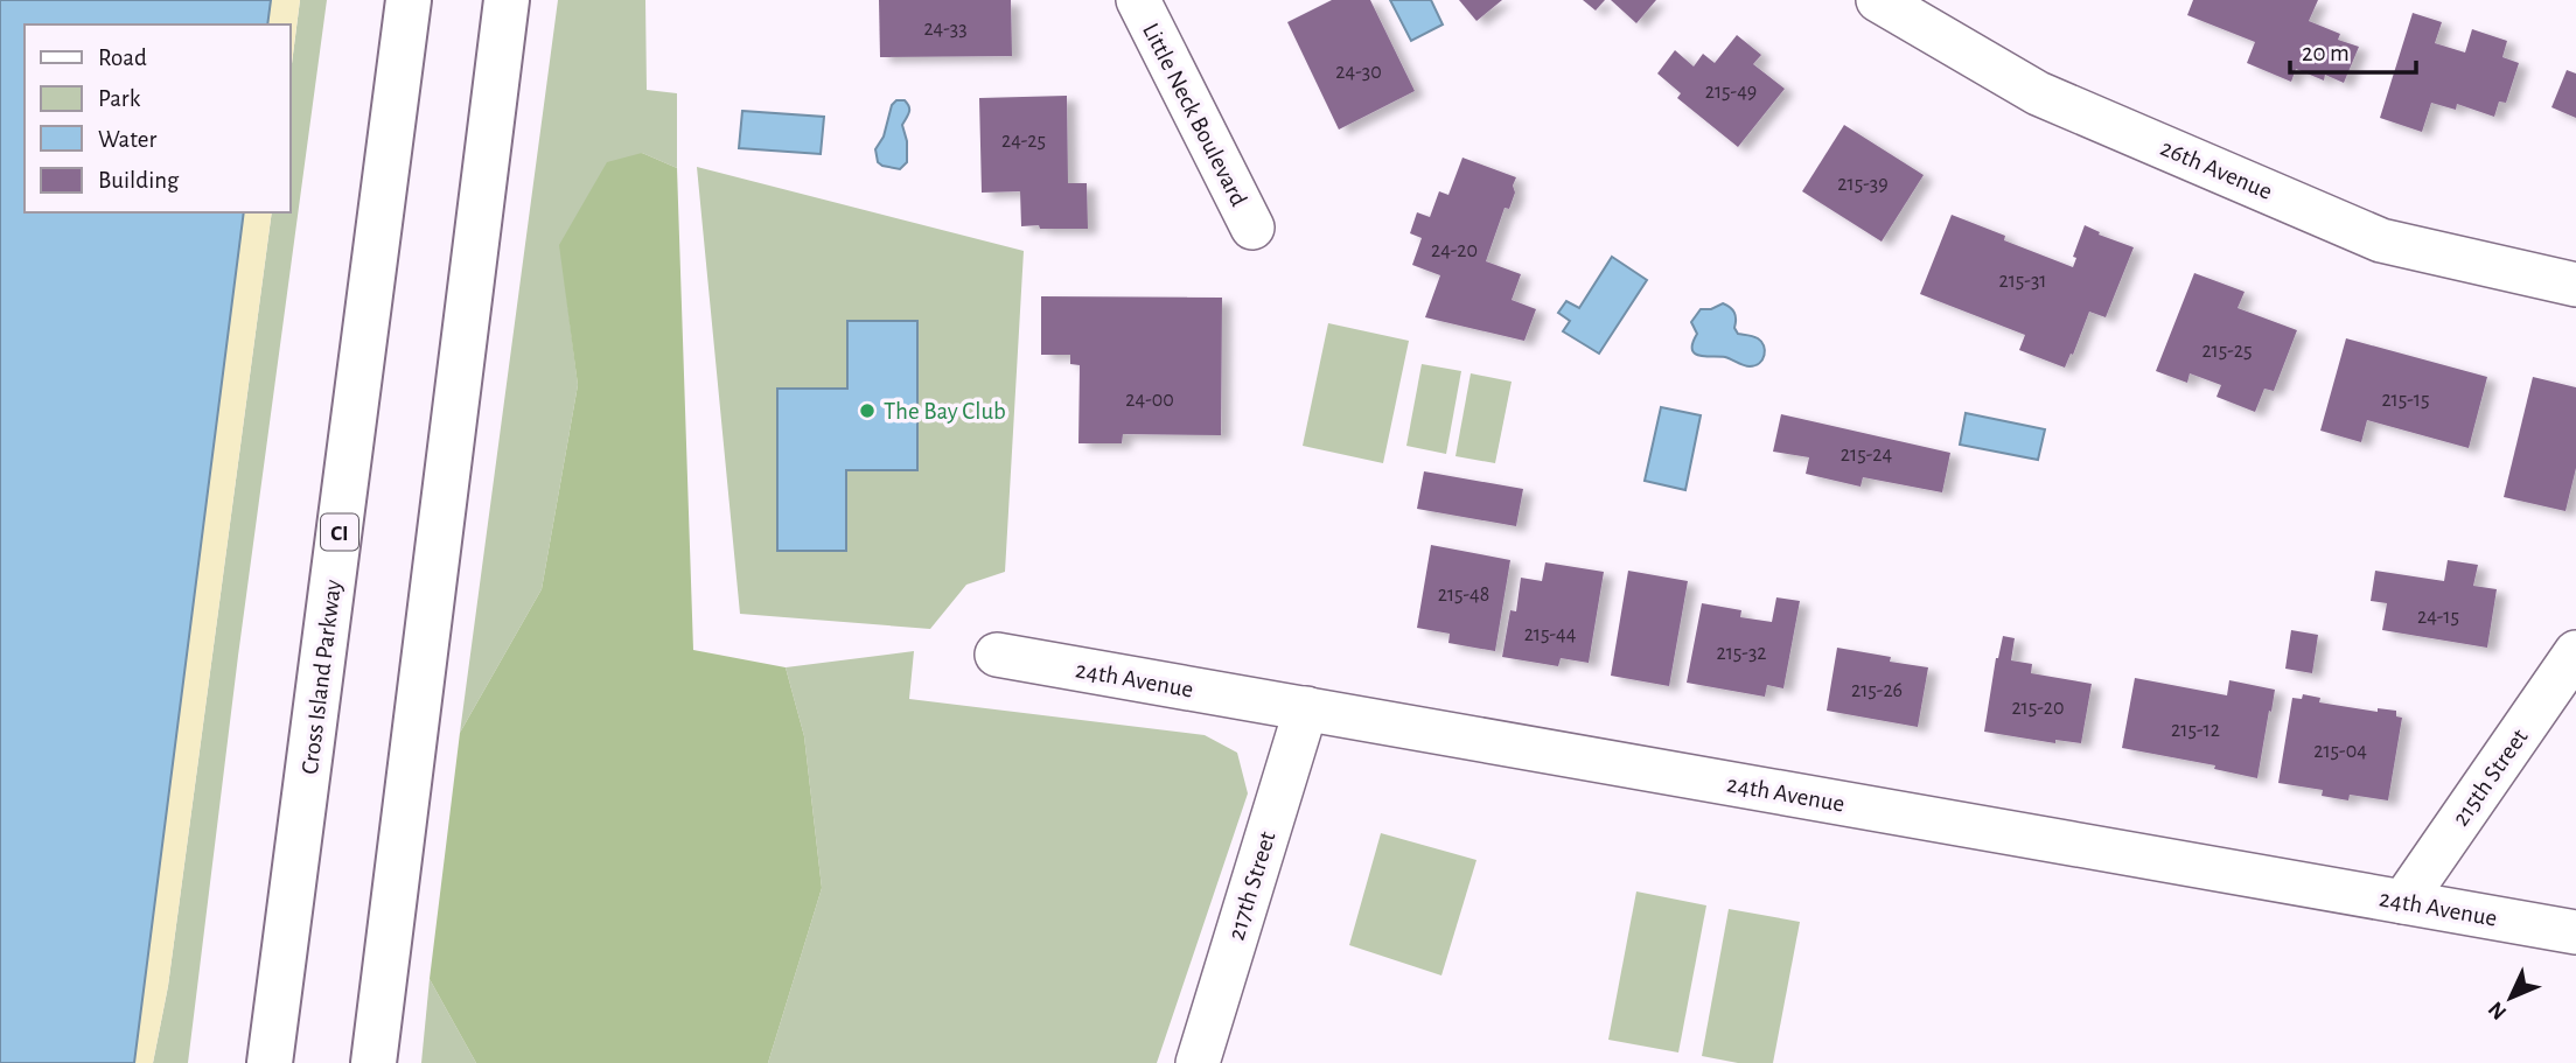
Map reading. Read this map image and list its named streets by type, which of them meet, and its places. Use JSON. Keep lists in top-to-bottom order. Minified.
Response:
{"streets":{"highway":["CI","Cross Island Parkway"],"street":["Little Neck Boulevard","26th Avenue","24th Avenue","215th Street","217th Street"]},"crossings":[["24th Avenue","215th Street"],["24th Avenue","217th Street"]],"places":["The Bay Club"],"house_numbers":["24-33","24-30","215-49","24-25","215-39","24-20","215-31","215-25","24-00","215-15","215-24","215-48","24-15","215-44","215-32","215-26","215-20","215-12","215-04"],"legend":["Road","Park","Water","Building"],"scale_bar":"20 m","north":"bottom left"}
